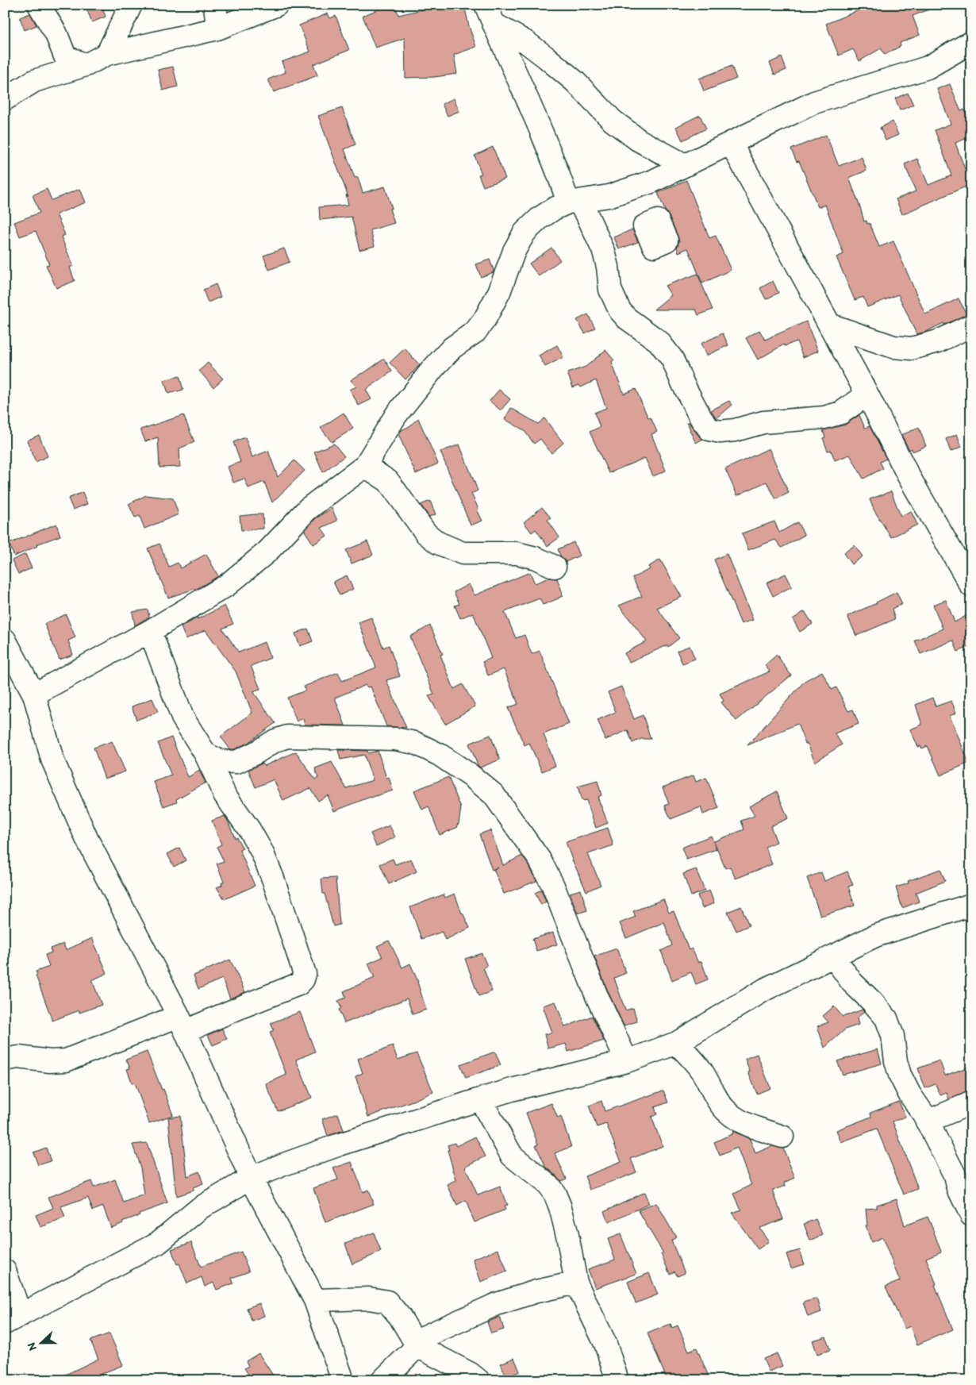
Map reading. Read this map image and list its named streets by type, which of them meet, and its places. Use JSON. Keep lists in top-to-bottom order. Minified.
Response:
{"north":"left"}
